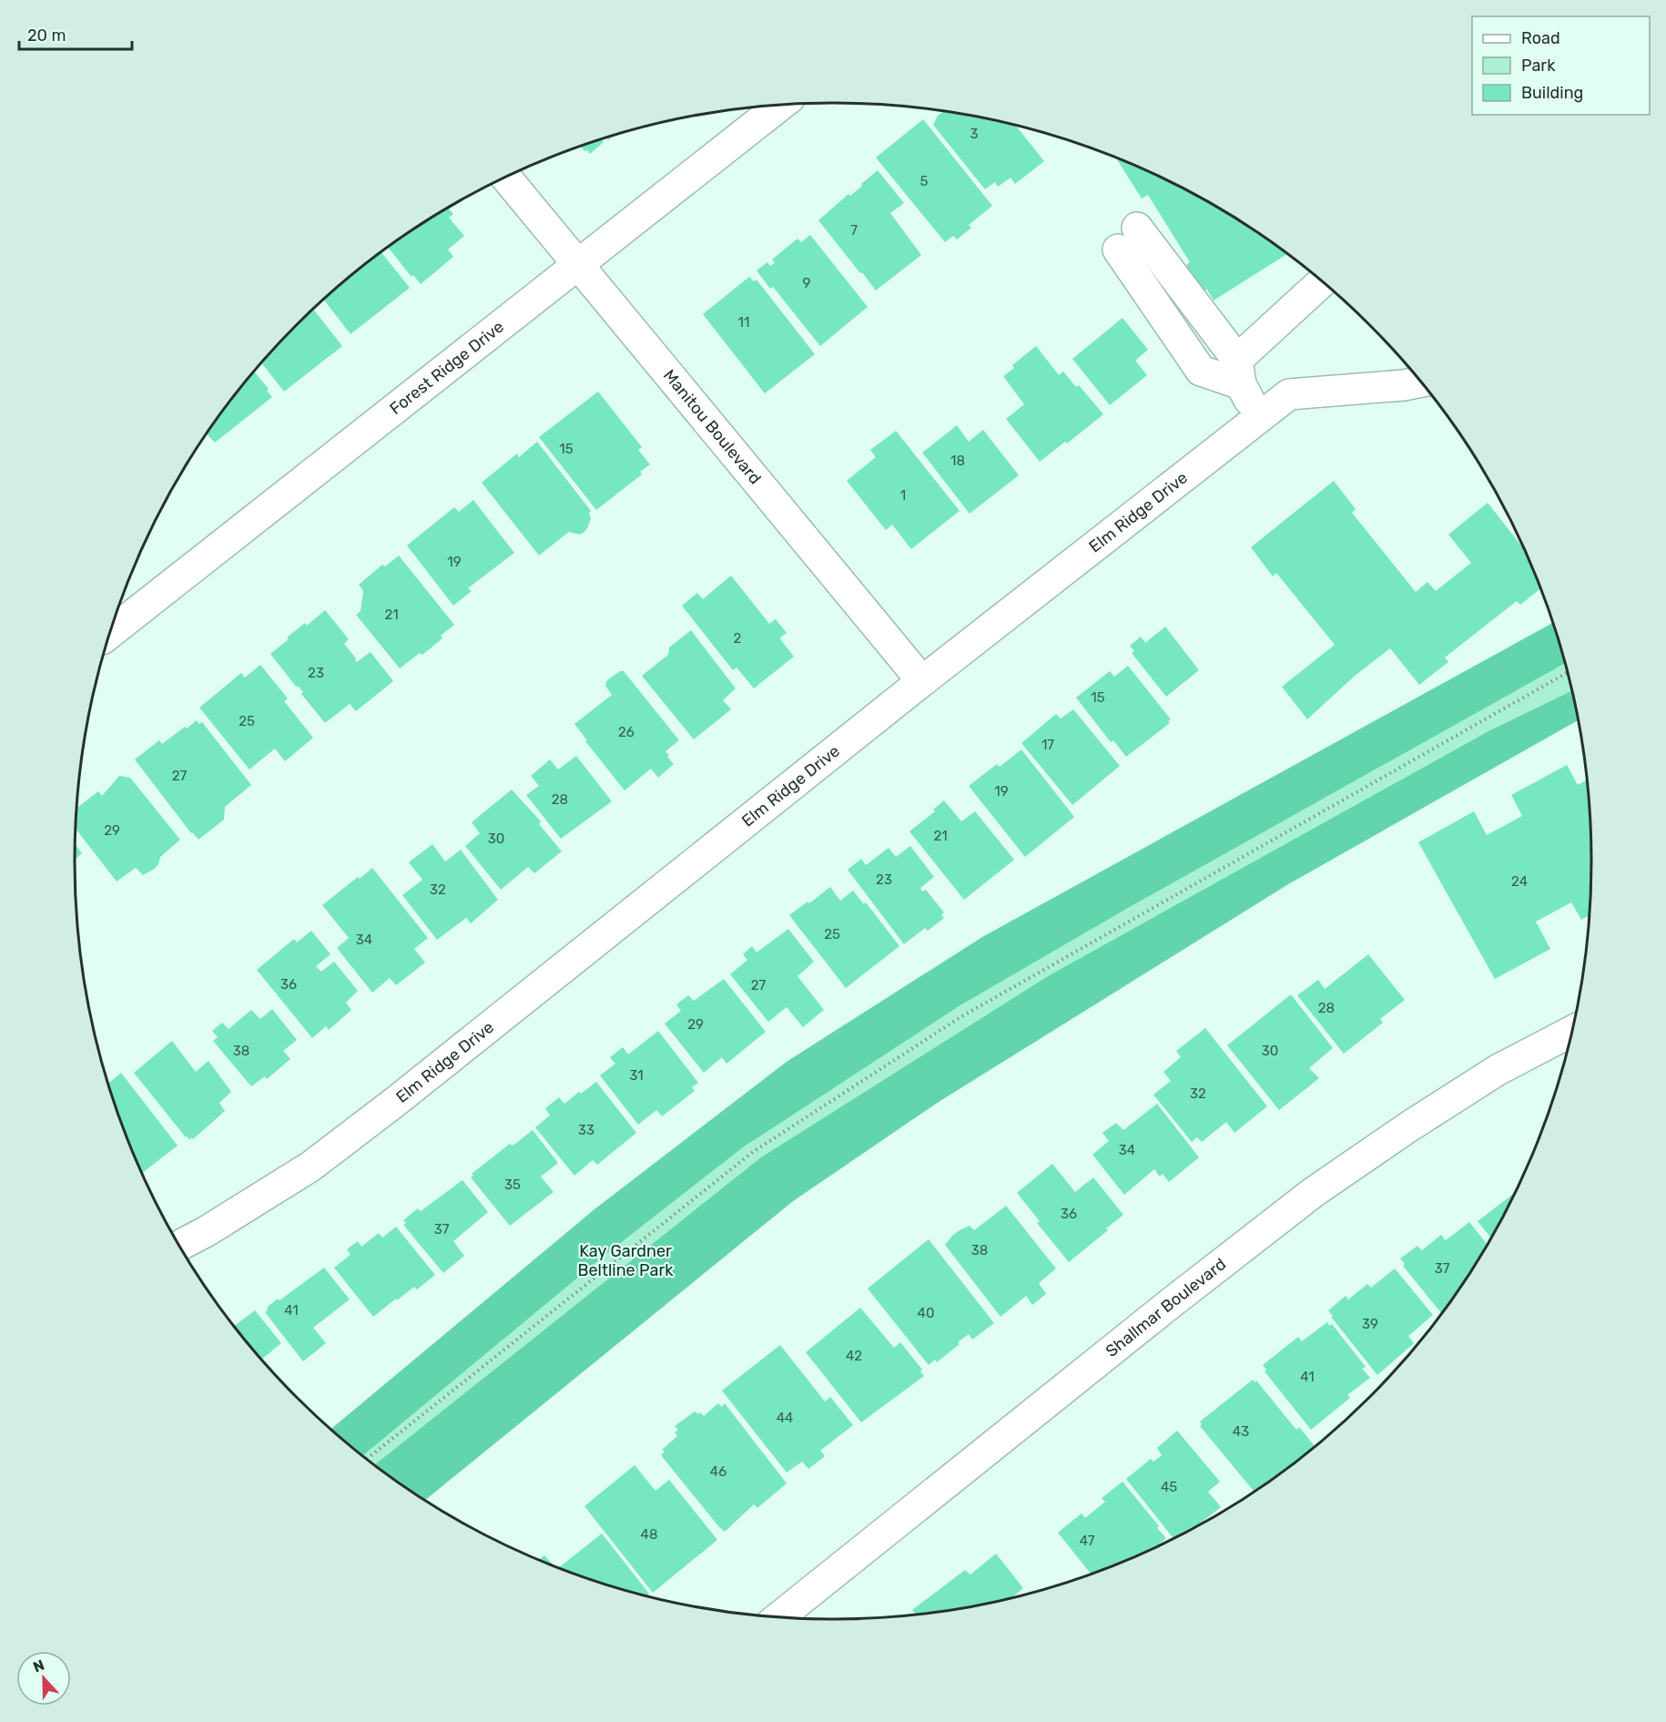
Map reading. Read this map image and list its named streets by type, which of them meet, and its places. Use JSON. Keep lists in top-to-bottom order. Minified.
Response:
{"streets":{"street":["Forest Ridge Drive","Manitou Boulevard","Elm Ridge Drive","Shallmar Boulevard"]},"crossings":[["Forest Ridge Drive","Manitou Boulevard"],["Manitou Boulevard","Elm Ridge Drive"]],"parks":["Kay Gardner Beltline Park"],"house_numbers":["3","5","7","9","11","15","18","1","19","21","2","23","15","25","26","17","27","19","28","29","21","30","23","24","32","25","34","36","27","28","29","38","30","31","32","33","34","35","36","37","38","37","41","40","39","42","41","44","43","46","45","48","47"],"legend":["Road","Park","Building"],"scale_bar":"20 m","north":"top"}
